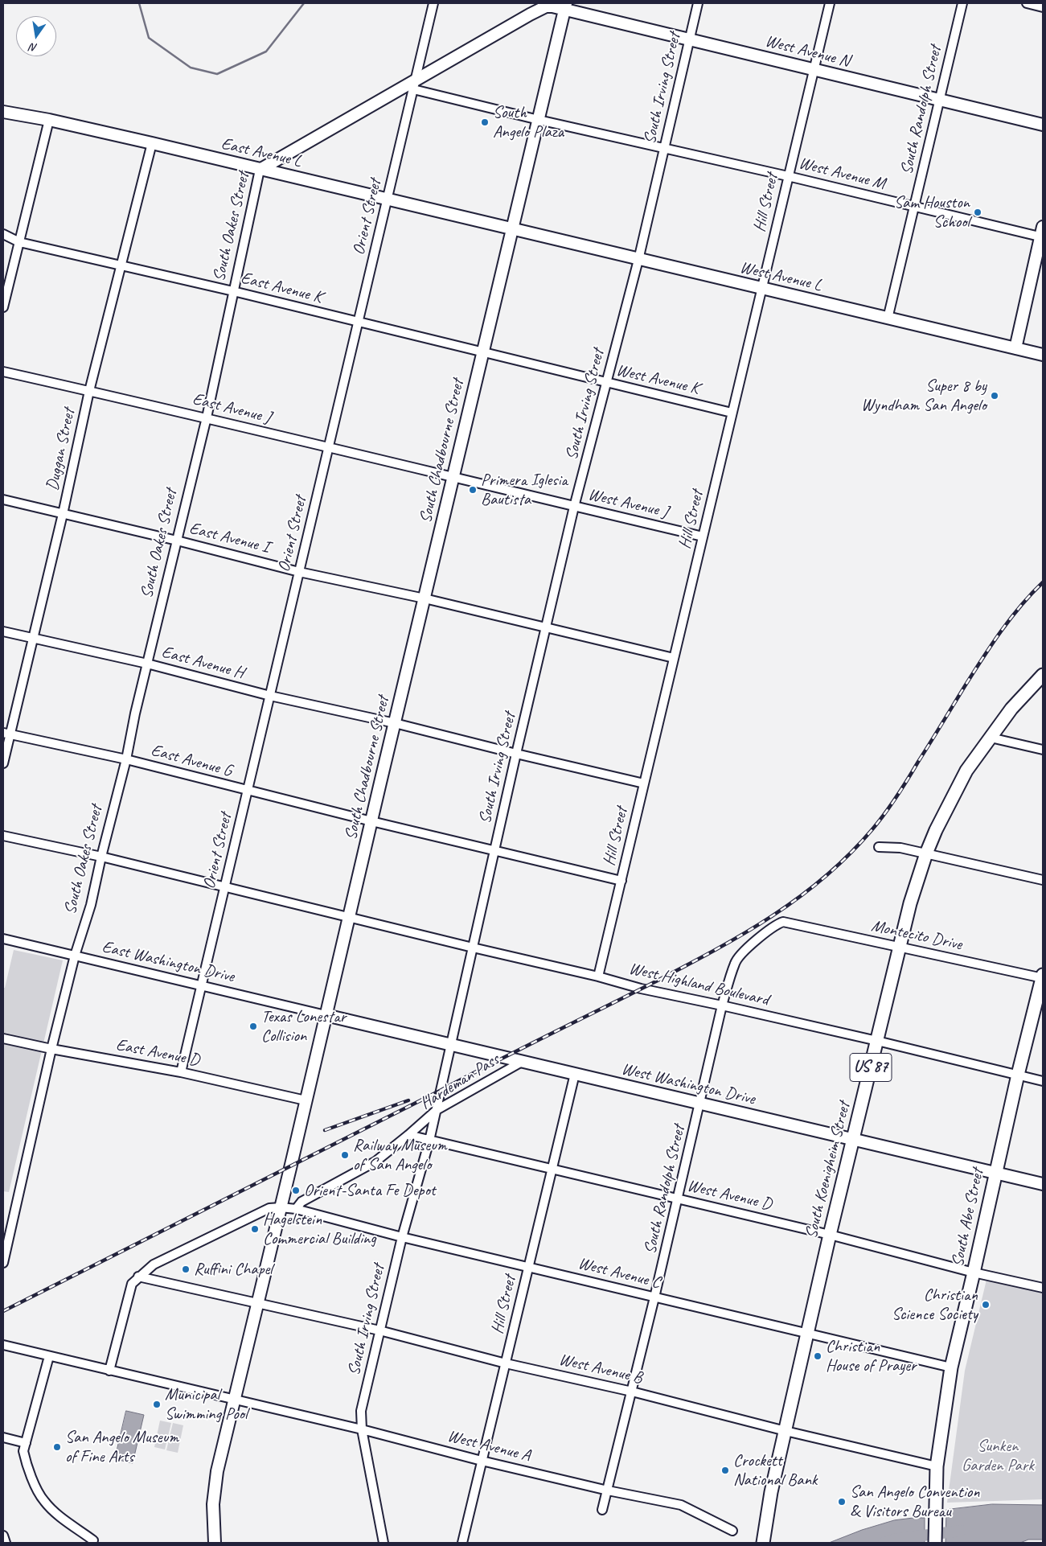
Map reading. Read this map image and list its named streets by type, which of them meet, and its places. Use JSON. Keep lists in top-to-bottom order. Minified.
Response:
{"streets":{"main road":["West Avenue N","East Avenue L","South Oakes Street","West Avenue L","South Chadbourne Street","US 87","West Washington Drive","South Koenigheim Street","South Abe Street"],"street":["South Irving Street","South Randolph Street","West Avenue M","Hill Street","Orient Street","East Avenue K","West Avenue K","East Avenue J","Duggan Street","West Avenue J","East Avenue I","East Avenue H","East Avenue G","Montecito Drive","East Washington Drive","West Highland Boulevard","East Avenue D","Hardeman Pass","West Avenue D","West Avenue C","West Avenue B","West Avenue A"]},"crossings":[["West Avenue N","South Irving Street"],["West Avenue N","South Randolph Street"],["West Avenue N","Hill Street"],["West Avenue N","South Chadbourne Street"],["South Irving Street","West Avenue M"],["South Irving Street","West Avenue L"],["South Irving Street","West Avenue K"],["South Irving Street","West Avenue J"],["South Irving Street","East Avenue I"],["South Irving Street","East Avenue H"],["South Irving Street","East Avenue G"],["South Irving Street","West Highland Boulevard"],["South Irving Street","Hardeman Pass"],["South Irving Street","West Washington Drive"],["South Irving Street","West Avenue D"],["South Irving Street","West Avenue C"],["South Irving Street","West Avenue B"],["South Irving Street","West Avenue A"],["South Randolph Street","West Avenue M"],["South Randolph Street","West Avenue L"],["South Randolph Street","Montecito Drive"],["South Randolph Street","West Highland Boulevard"],["South Randolph Street","West Washington Drive"],["South Randolph Street","West Avenue D"],["South Randolph Street","West Avenue C"],["South Randolph Street","West Avenue B"],["South Randolph Street","West Avenue A"],["East Avenue L","Orient Street"],["East Avenue L","South Oakes Street"],["East Avenue L","West Avenue L"],["East Avenue L","Duggan Street"],["East Avenue L","South Chadbourne Street"],["West Avenue M","Hill Street"],["West Avenue M","Orient Street"],["West Avenue M","South Oakes Street"],["West Avenue M","South Chadbourne Street"],["Hill Street","West Avenue L"],["Hill Street","West Avenue K"],["Hill Street","West Avenue J"],["Hill Street","East Avenue I"],["Hill Street","East Avenue H"],["Hill Street","East Avenue G"],["Hill Street","West Highland Boulevard"],["Hill Street","West Washington Drive"],["Hill Street","West Avenue D"],["Hill Street","West Avenue C"],["Hill Street","West Avenue B"],["Hill Street","West Avenue A"],["Orient Street","South Oakes Street"],["Orient Street","East Avenue K"],["Orient Street","East Avenue J"],["Orient Street","East Avenue I"],["Orient Street","East Avenue H"],["Orient Street","East Avenue G"],["Orient Street","East Washington Drive"],["Orient Street","West Highland Boulevard"],["Orient Street","East Avenue D"],["South Oakes Street","East Avenue K"],["South Oakes Street","East Avenue J"],["South Oakes Street","East Avenue I"],["South Oakes Street","East Avenue H"],["South Oakes Street","East Avenue G"],["South Oakes Street","East Washington Drive"],["South Oakes Street","West Highland Boulevard"],["South Oakes Street","East Avenue D"],["West Avenue L","South Chadbourne Street"],["East Avenue K","West Avenue K"],["East Avenue K","Duggan Street"],["East Avenue K","South Chadbourne Street"],["West Avenue K","South Chadbourne Street"],["East Avenue J","Duggan Street"],["East Avenue J","South Chadbourne Street"],["East Avenue J","West Avenue J"],["Duggan Street","East Avenue I"],["Duggan Street","East Avenue H"],["Duggan Street","East Avenue G"],["South Chadbourne Street","West Avenue J"],["South Chadbourne Street","East Avenue I"],["South Chadbourne Street","East Avenue H"],["South Chadbourne Street","East Avenue G"],["South Chadbourne Street","East Washington Drive"],["South Chadbourne Street","West Highland Boulevard"],["South Chadbourne Street","East Avenue D"],["South Chadbourne Street","West Washington Drive"],["South Chadbourne Street","West Avenue C"],["South Chadbourne Street","West Avenue B"],["South Chadbourne Street","West Avenue A"],["Montecito Drive","South Koenigheim Street"],["Montecito Drive","South Abe Street"],["East Washington Drive","West Washington Drive"],["West Highland Boulevard","South Koenigheim Street"],["West Highland Boulevard","South Abe Street"],["Hardeman Pass","West Washington Drive"],["Hardeman Pass","West Avenue D"],["Hardeman Pass","West Avenue C"],["West Washington Drive","South Koenigheim Street"],["West Washington Drive","South Abe Street"],["South Koenigheim Street","West Avenue D"],["South Koenigheim Street","West Avenue C"],["South Koenigheim Street","West Avenue B"],["West Avenue D","South Abe Street"],["South Abe Street","West Avenue C"],["South Abe Street","West Avenue B"]],"parks":["Sunken Garden Park"],"places":["South Angelo Plaza","Sam Houston School","Super 8 by Wyndham San Angelo","Primera Iglesia Bautista","Texas Lonestar Collision","Railway Museum of San Angelo","Orient-Santa Fe Depot","Hagelstein Commercial Building","Ruffini Chapel","Christian Science Society","Christian House of Prayer","Municipal Swimming Pool","San Angelo Museum of Fine Arts","Crockett National Bank","San Angelo Convention & Visitors Bureau"],"north":"bottom"}
